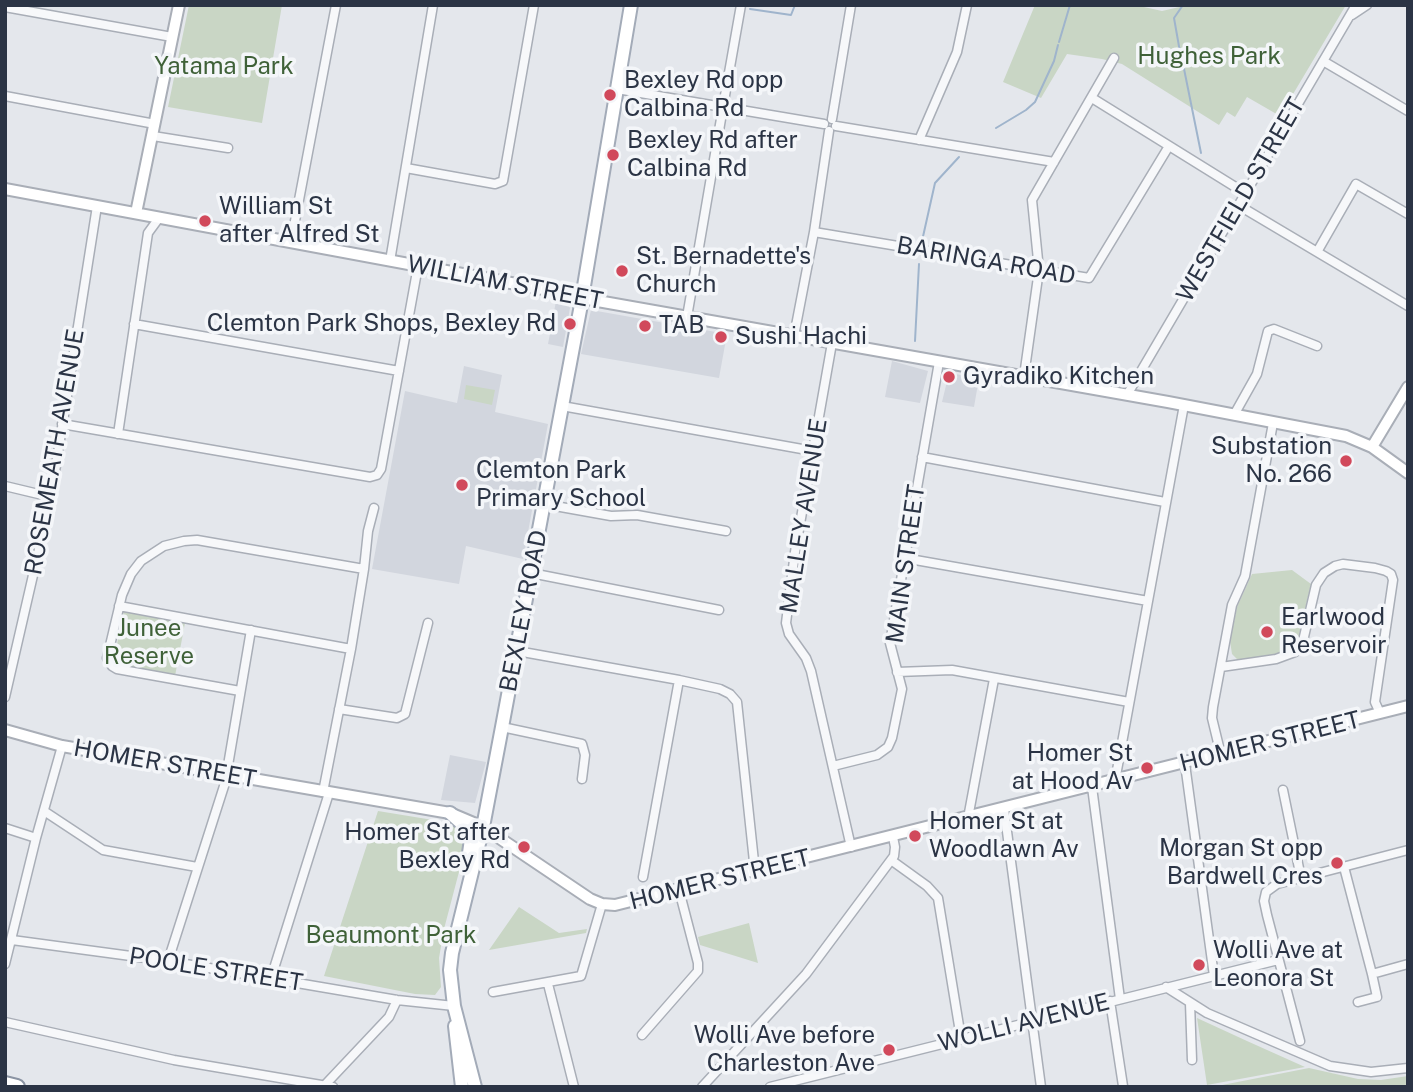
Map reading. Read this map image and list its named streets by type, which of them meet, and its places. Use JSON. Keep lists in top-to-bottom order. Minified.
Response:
{"streets":{"main road":["BEXLEY ROAD"],"street":["WESTFIELD STREET","BARINGA ROAD","WILLIAM STREET","ROSEMEATH AVENUE","MALLEY AVENUE","MAIN STREET","HOMER STREET","POOLE STREET","WOLLI AVENUE"]},"crossings":[["WESTFIELD STREET","WILLIAM STREET"],["WILLIAM STREET","ROSEMEATH AVENUE"],["WILLIAM STREET","MALLEY AVENUE"],["WILLIAM STREET","MAIN STREET"],["WILLIAM STREET","BEXLEY ROAD"],["MALLEY AVENUE","MAIN STREET"],["MALLEY AVENUE","HOMER STREET"],["BEXLEY ROAD","HOMER STREET"],["BEXLEY ROAD","POOLE STREET"]],"parks":["Hughes Park","Yatama Park","Junee Reserve","Beaumont Park"],"places":["Bexley Rd opp Calbina Rd","Bexley Rd after Calbina Rd","William St after Alfred St","St. Bernadette's Church","Clemton Park Shops, Bexley Rd","TAB","Sushi Hachi","Gyradiko Kitchen","Substation No. 266","Clemton Park Primary School","Earlwood Reservoir","Homer St at Hood Av","Homer St at Woodlawn Av","Homer St after Bexley Rd","Morgan St opp Bardwell Cres","Wolli Ave at Leonora St","Wolli Ave before Charleston Ave"]}
